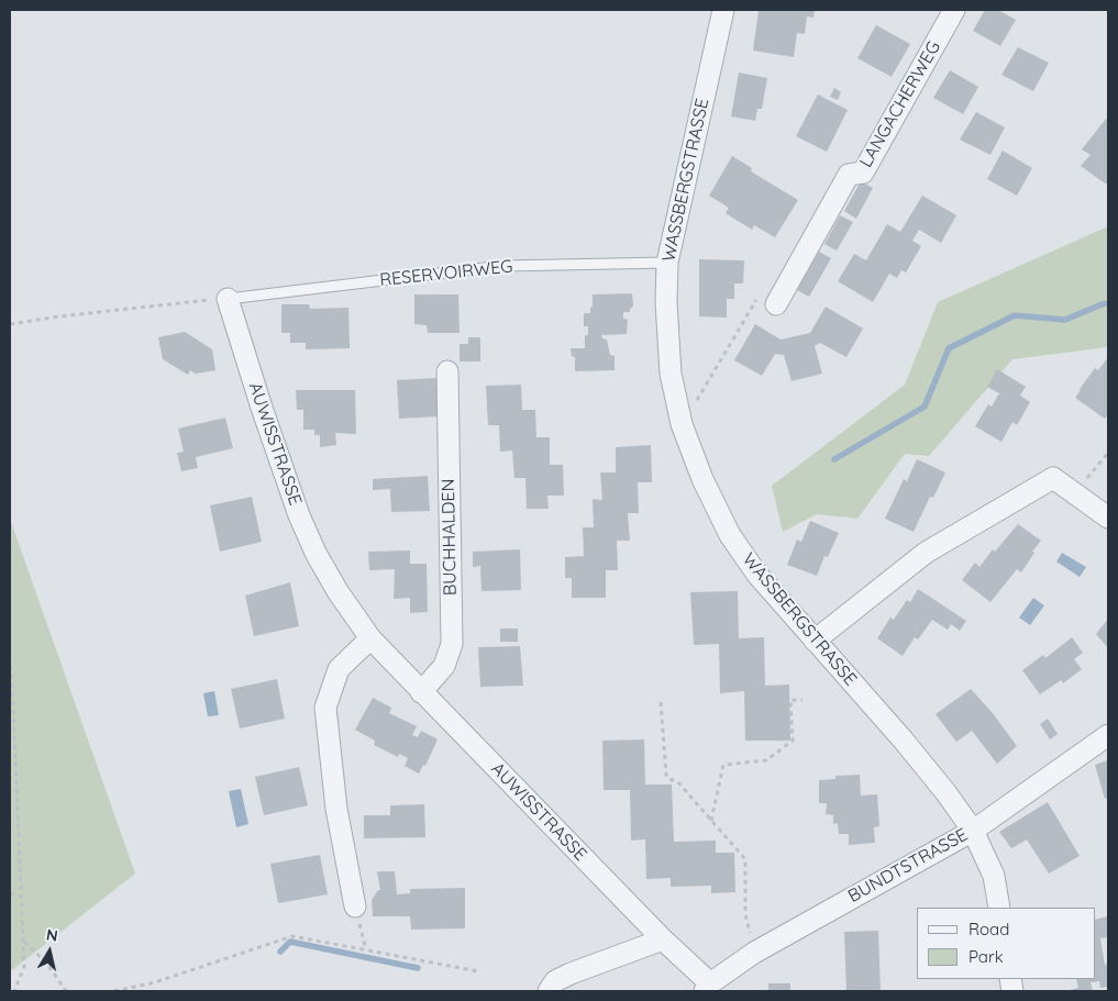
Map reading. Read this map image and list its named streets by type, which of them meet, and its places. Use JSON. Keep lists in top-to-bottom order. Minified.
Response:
{"streets":{"street":["LANGACHERWEG","WASSBERGSTRASSE","AUWISSTRASSE","BUCHHALDEN","BUNDTSTRASSE"],"lane":["RESERVOIRWEG"]},"crossings":[["WASSBERGSTRASSE","RESERVOIRWEG"],["WASSBERGSTRASSE","BUNDTSTRASSE"],["RESERVOIRWEG","AUWISSTRASSE"],["AUWISSTRASSE","BUCHHALDEN"],["AUWISSTRASSE","BUNDTSTRASSE"]],"legend":["Road","Park"],"north":"top"}
